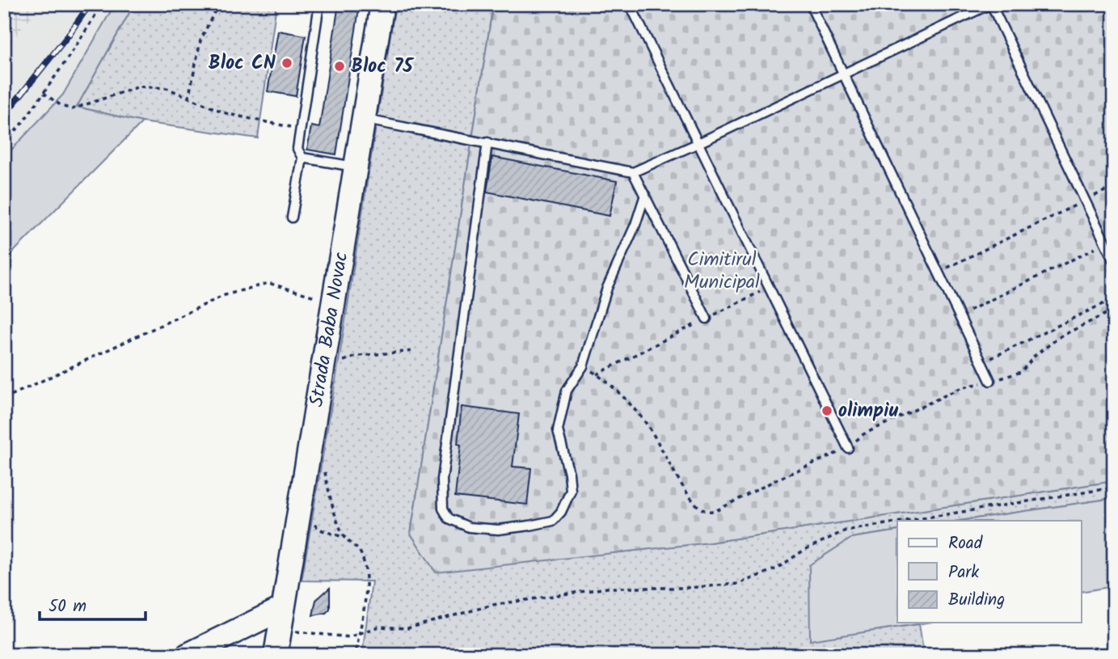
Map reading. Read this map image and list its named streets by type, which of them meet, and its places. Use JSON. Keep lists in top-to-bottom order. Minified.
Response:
{"streets":{"main road":["Strada Baba Novac"]},"parks":["Cimitirul Municipal"],"places":["Bloc CN","Bloc 75","olimpiu"],"legend":["Road","Park","Building"],"scale_bar":"50 m"}
